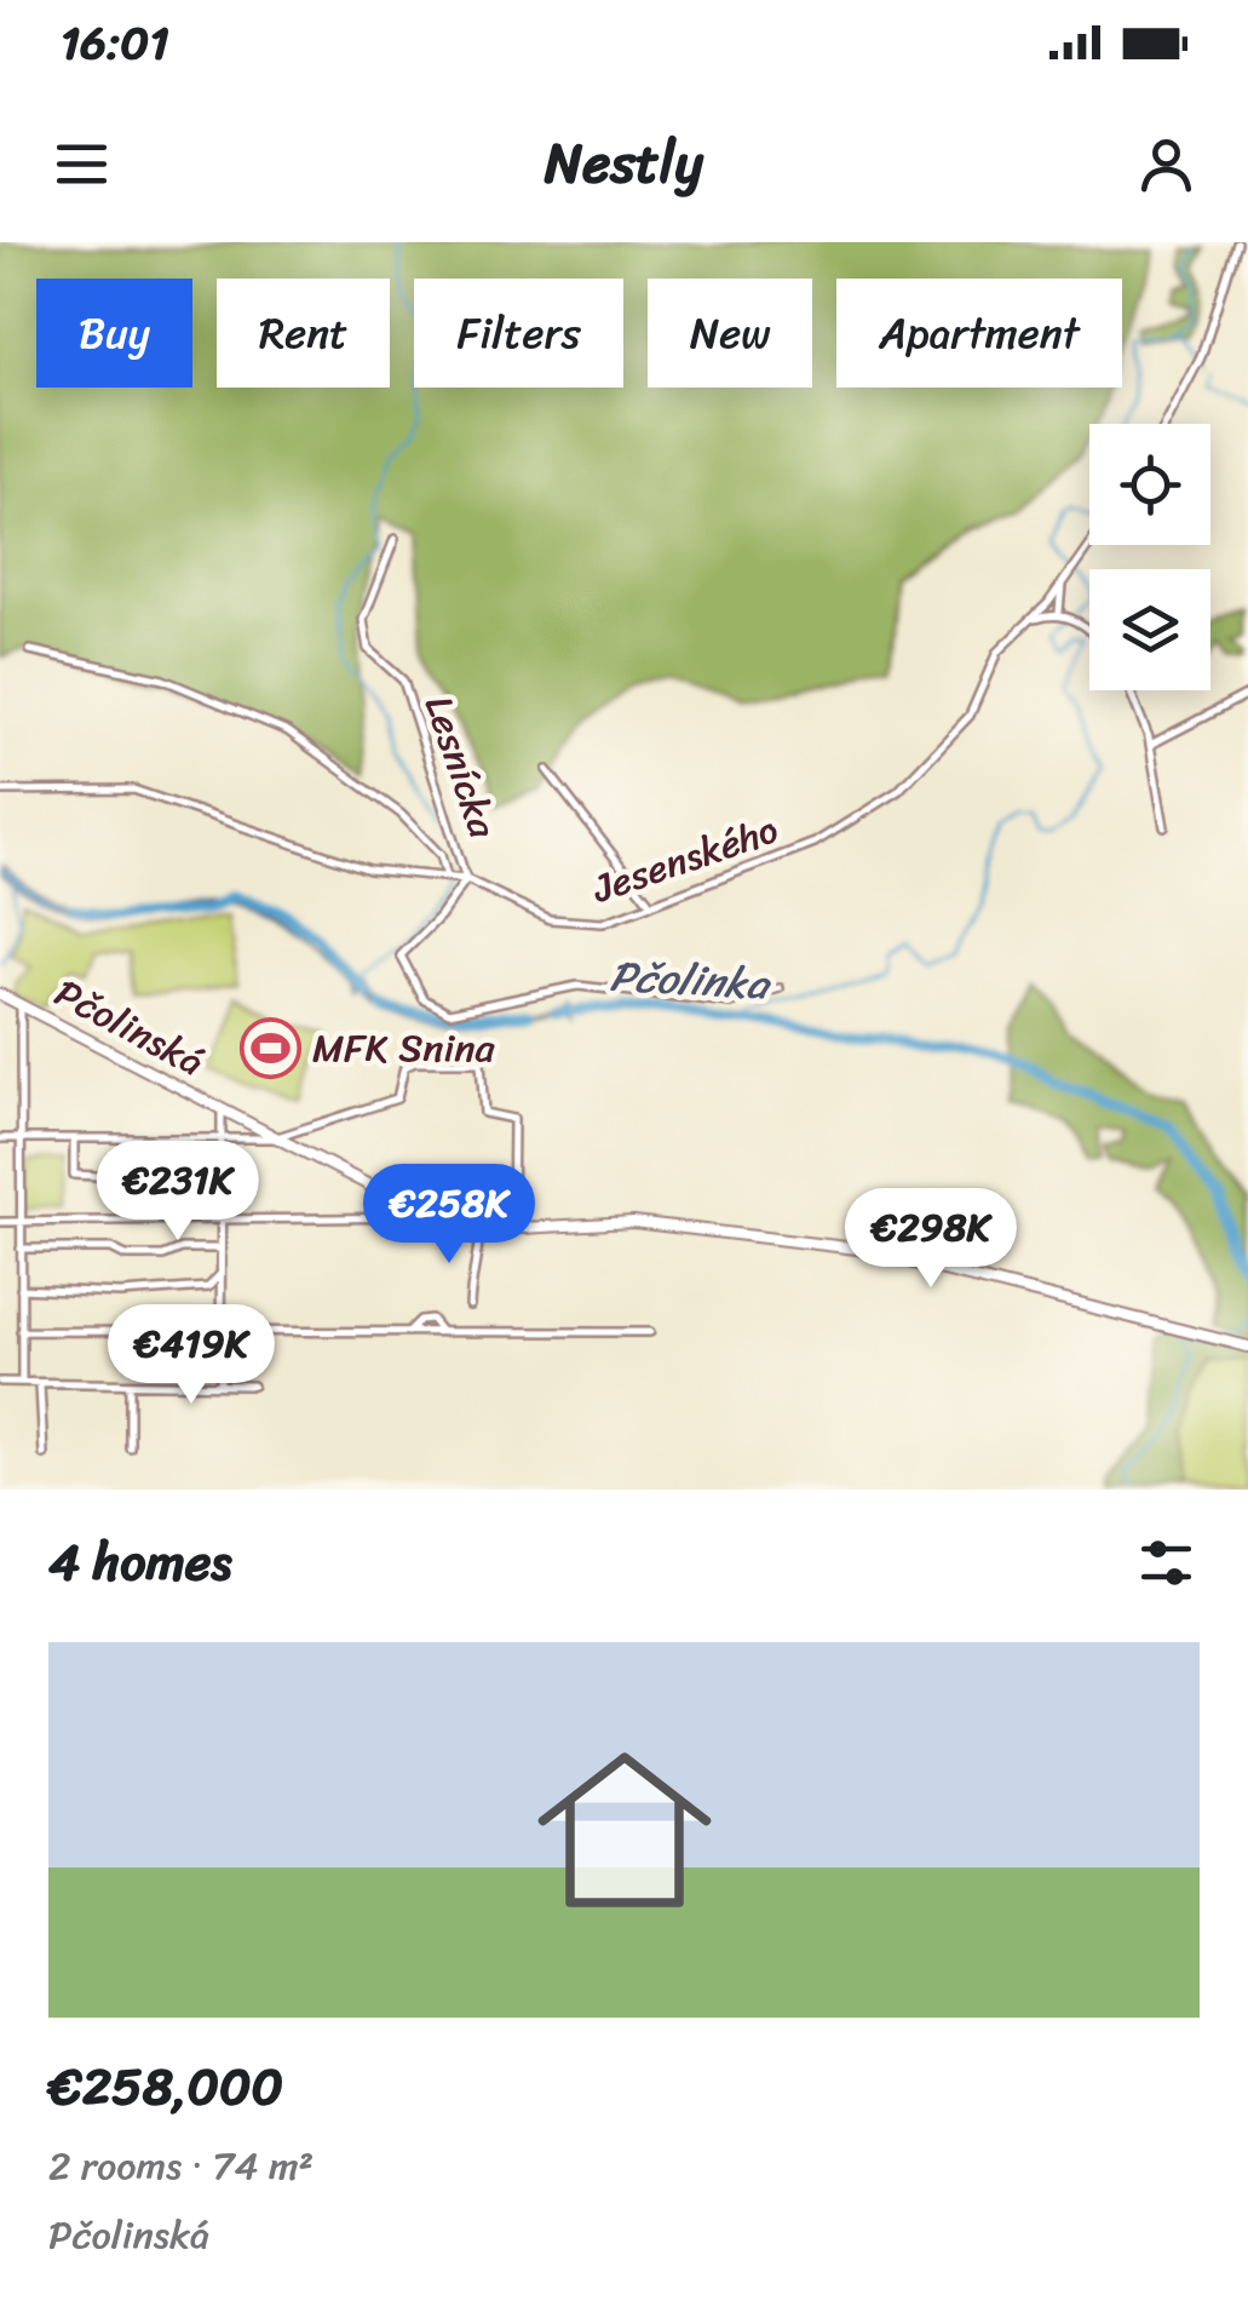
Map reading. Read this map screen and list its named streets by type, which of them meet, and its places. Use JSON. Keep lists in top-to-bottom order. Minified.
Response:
{"streets":{"main road":["Pčolinská"],"street":["Lesnícka","Jesenského"]},"crossings":[["Lesnícka","Jesenského"]],"water":["Pčolinka"],"places":{"sports":["MFK Snina"]},"page":{"status":"16:01","header":"Nestly","chip":["Buy","Rent","Filters","New","Apartment"],"price":["€231K","€258K","€298K","€419K"],"heading":"4 homes","list":[{"name":"€258,000","note":"2 rooms · 74 m² · Pčolinská"}]}}
